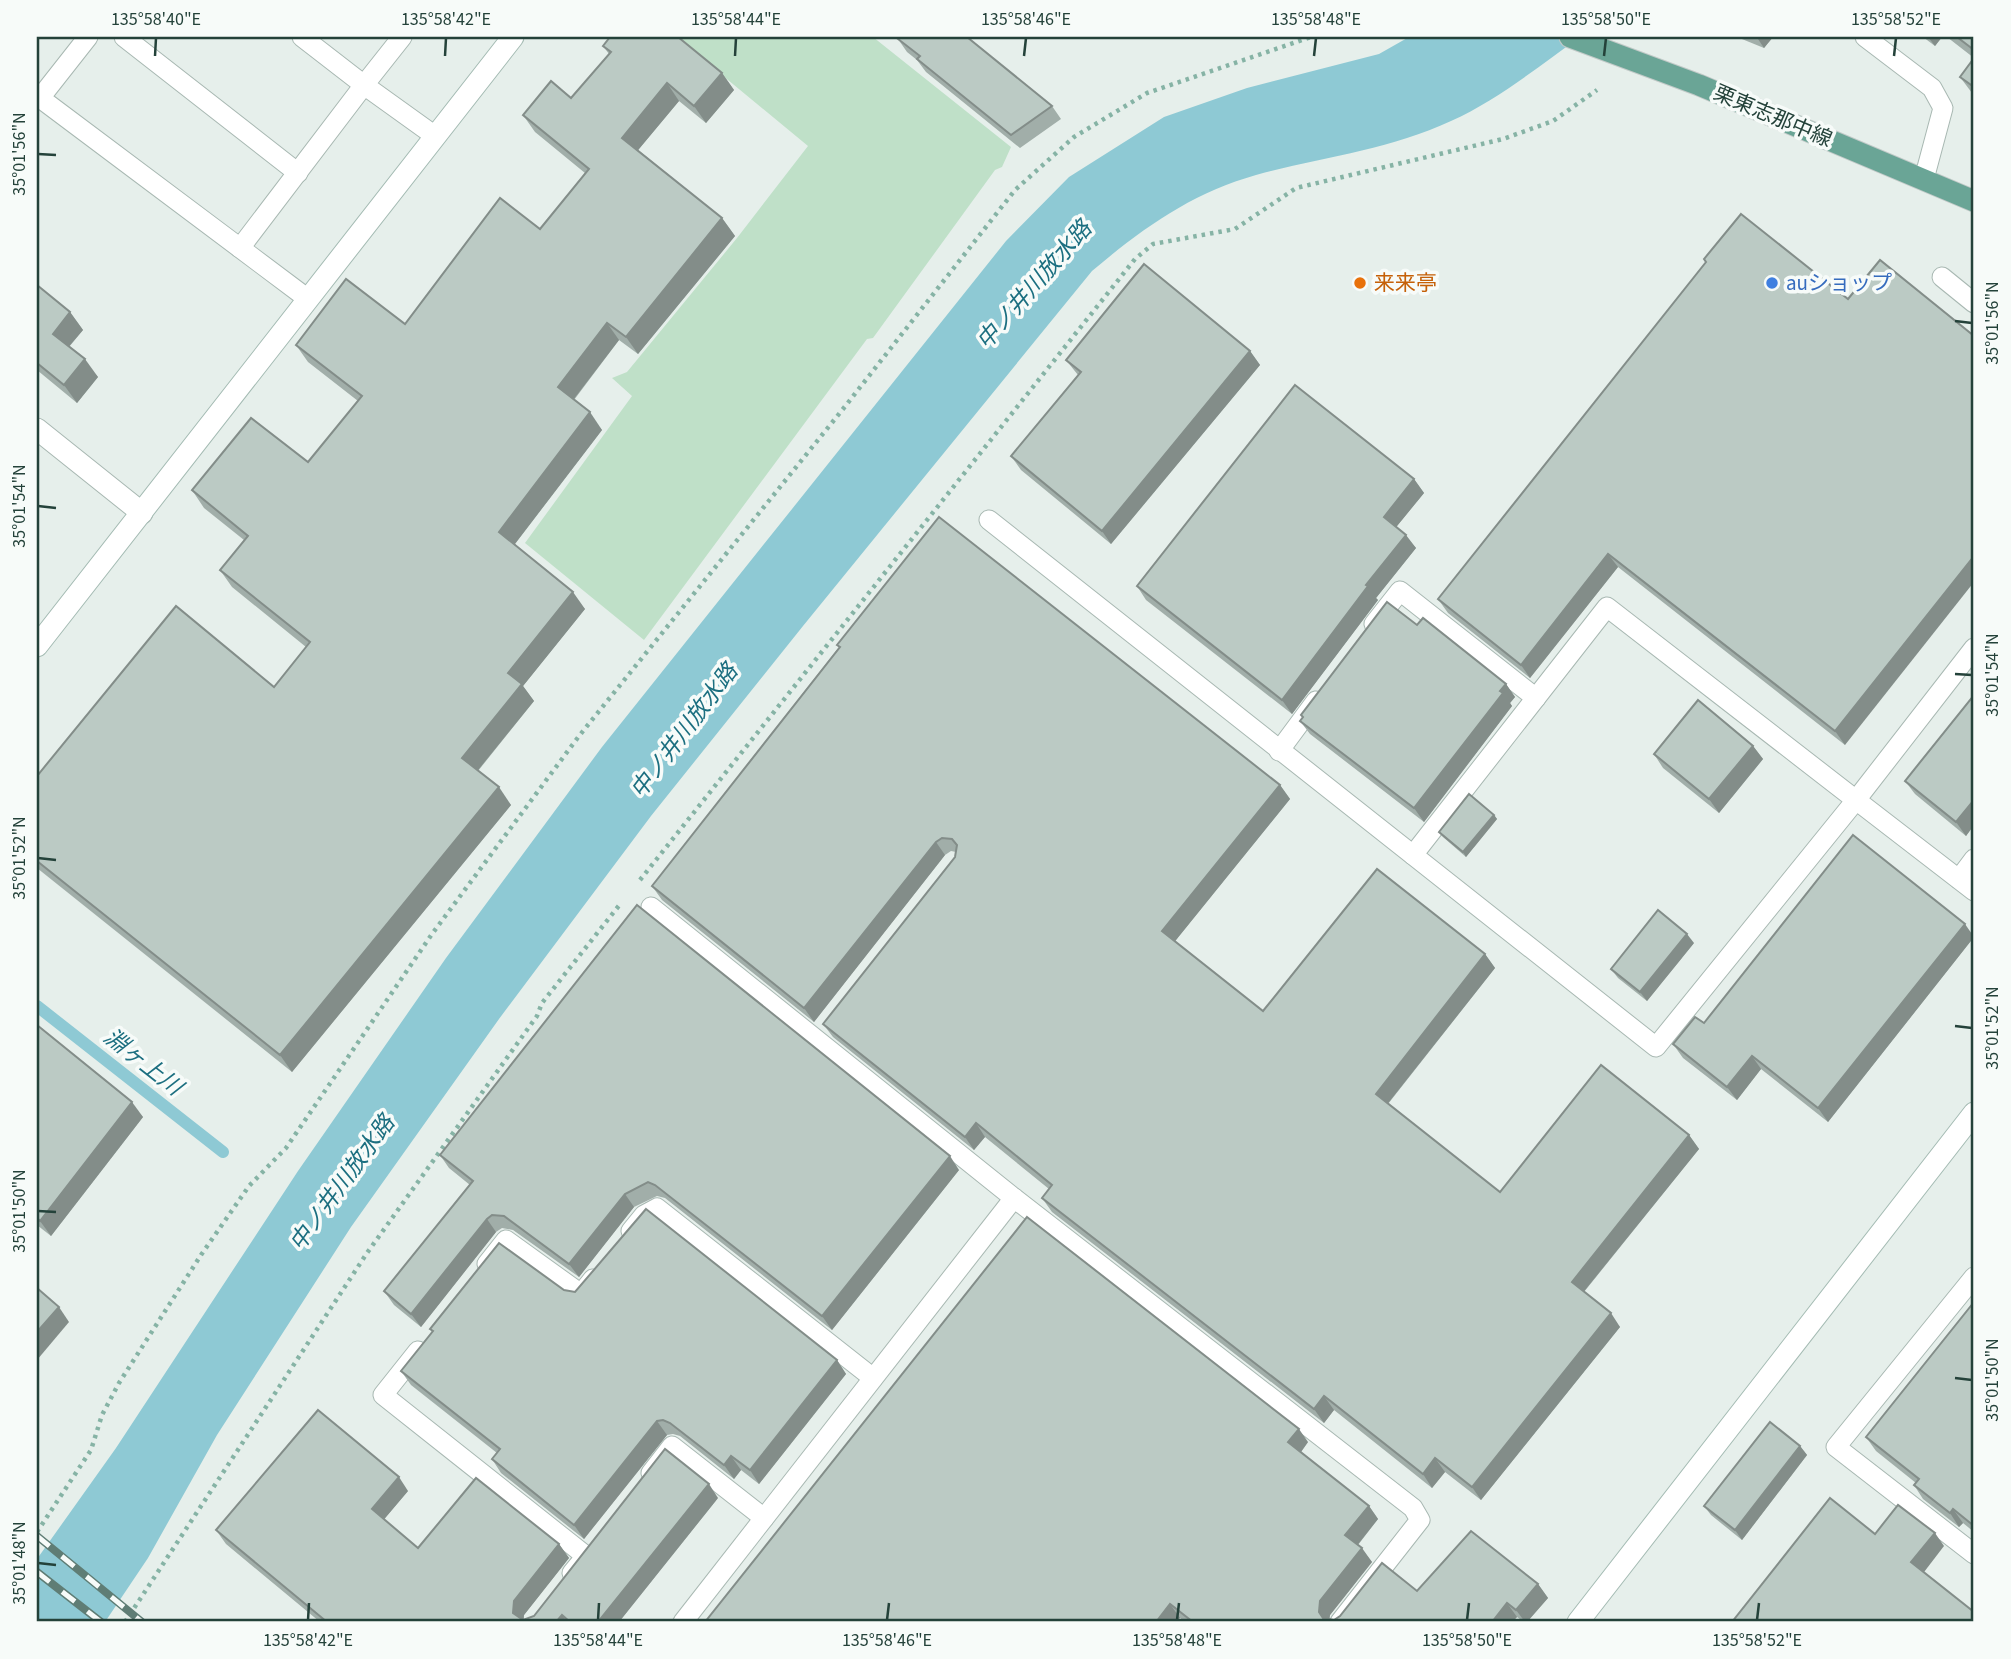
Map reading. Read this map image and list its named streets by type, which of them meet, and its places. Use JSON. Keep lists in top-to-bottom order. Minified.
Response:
{"streets":{"main road":["栗東志那中線"]},"water":["中ノ井川放水路","淵ヶ上川"],"places":["来来亭","auショップ"],"coordinates":["135°58'40\"E","135°58'42\"E","135°58'44\"E","135°58'46\"E","135°58'48\"E","135°58'50\"E","135°58'52\"E","35°01'56\"N","35°01'54\"N","35°01'52\"N","35°01'50\"N","35°01'48\"N"]}
